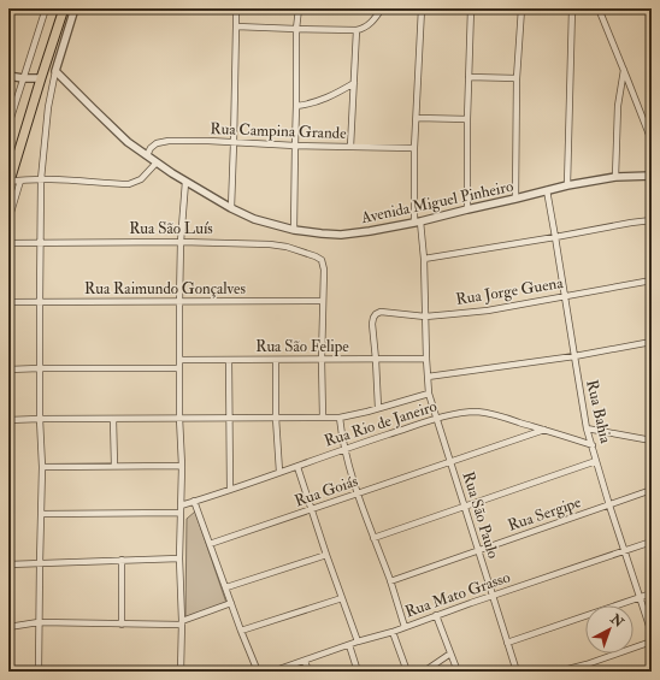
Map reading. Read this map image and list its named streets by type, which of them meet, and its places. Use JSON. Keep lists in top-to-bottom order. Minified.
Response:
{"streets":{"street":["Rua Campina Grande","Avenida Miguel Pinheiro","Rua São Luís","Rua Raimundo Gonçalves","Rua Jorge Guena","Rua São Felipe","Rua Bahia","Rua Rio de Janeiro","Rua Goiás","Rua Sergipe","Rua São Paulo","Rua Mato Grasso"]},"crossings":[["Rua Campina Grande","Avenida Miguel Pinheiro"],["Rua Campina Grande","Rua São Paulo"],["Avenida Miguel Pinheiro","Rua Bahia"],["Avenida Miguel Pinheiro","Rua São Paulo"],["Rua São Luís","Rua Raimundo Gonçalves"],["Rua Jorge Guena","Rua São Felipe"],["Rua Jorge Guena","Rua Bahia"],["Rua Jorge Guena","Rua São Paulo"],["Rua São Felipe","Rua São Paulo"],["Rua Bahia","Rua Rio de Janeiro"],["Rua Bahia","Rua Sergipe"],["Rua Bahia","Rua Mato Grasso"],["Rua Rio de Janeiro","Rua Goiás"],["Rua Rio de Janeiro","Rua São Paulo"],["Rua Goiás","Rua São Paulo"],["Rua Sergipe","Rua São Paulo"],["Rua São Paulo","Rua Mato Grasso"]],"north":"top right"}
